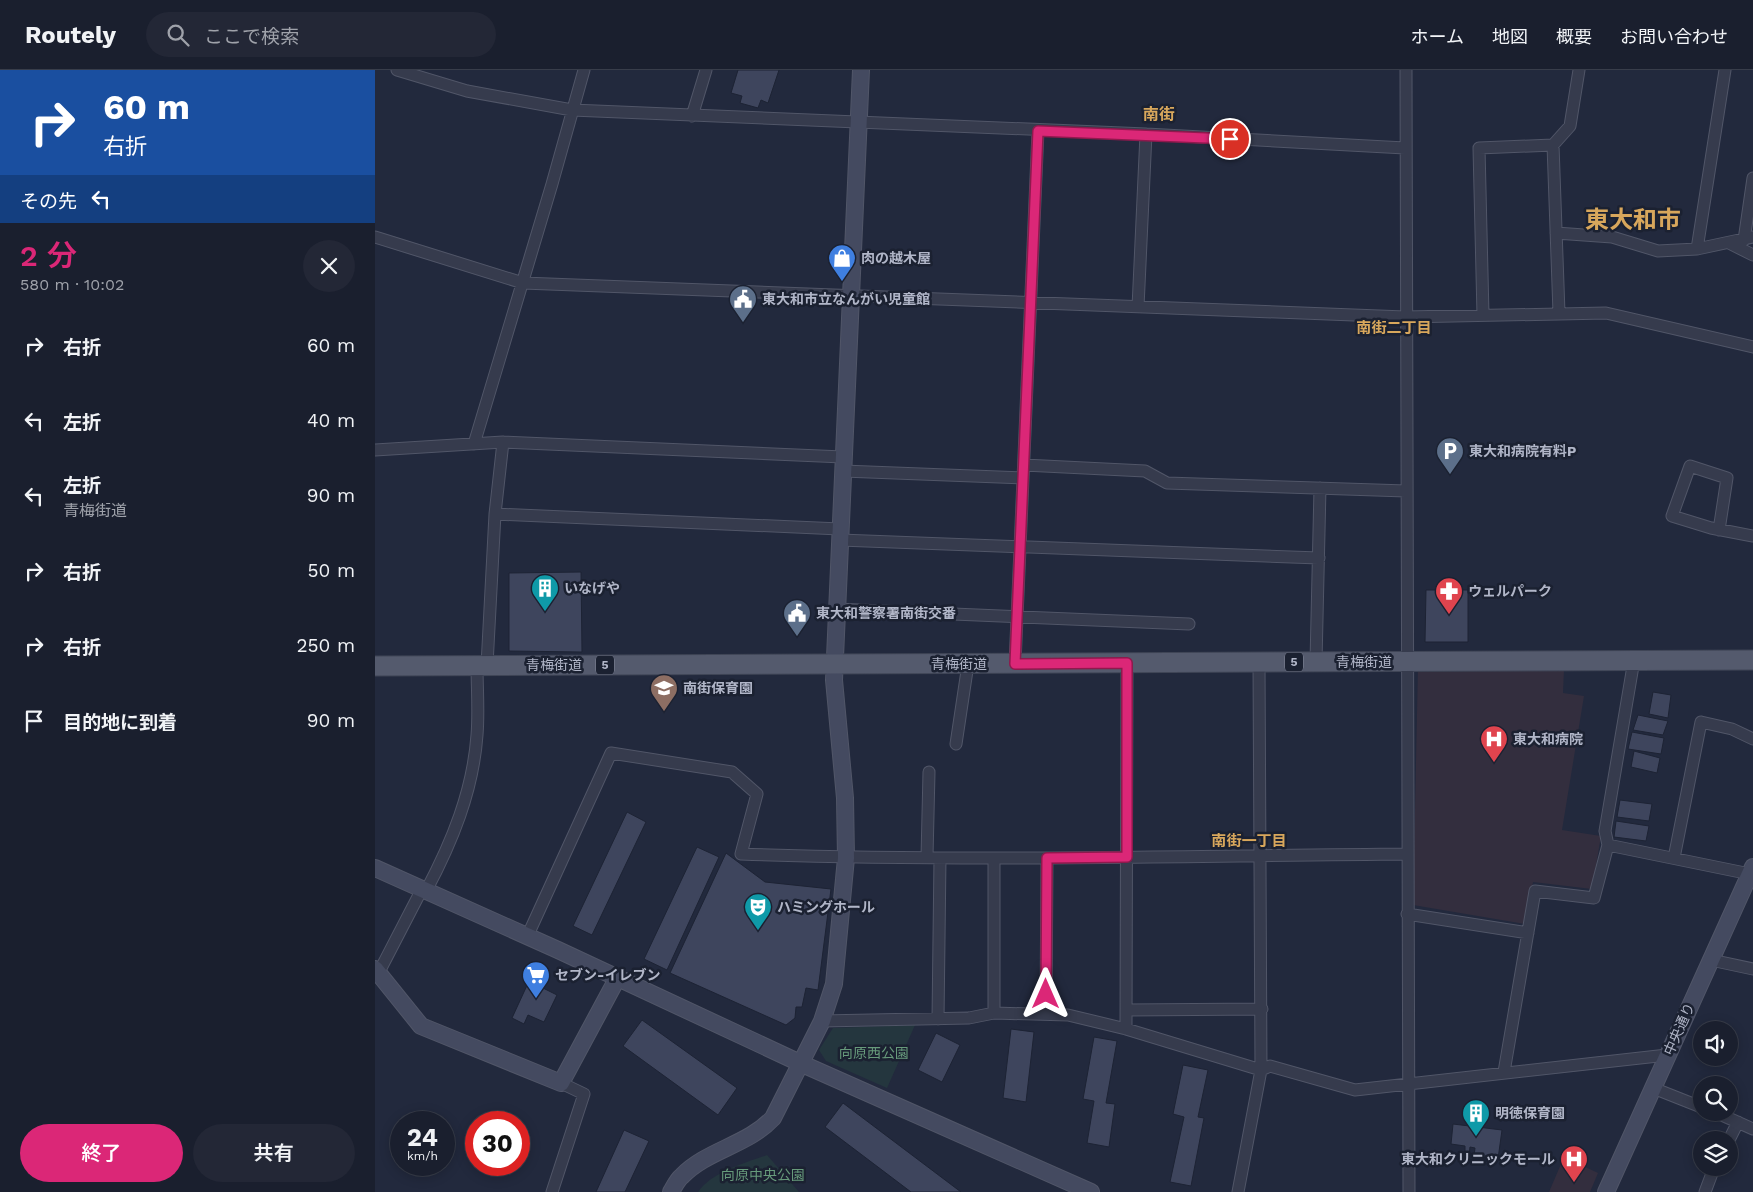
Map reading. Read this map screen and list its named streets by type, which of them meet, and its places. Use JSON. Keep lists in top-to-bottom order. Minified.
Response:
{"streets":{"main road":["5","青梅街道"],"street":["中央通り"]},"districts":["南街","東大和市","南街二丁目","南街一丁目"],"parks":["向原西公園","向原中央公園"],"places":{"shop":["肉の越木屋"],"public building":["東大和市立なんがい児童館","東大和警察署南街交番"],"parking":["東大和病院有料P"],"building":["いなげや","明徳保育園"],"pharmacy":["ウェルパーク"],"school or university":["南街保育園"],"hospital":["東大和病院","東大和クリニックモール"],"theatre":["ハミングホール"],"supermarket":["セブン-イレブン"]},"page":{"header":"Routely","search":"ここで検索","nav":["ホーム","地図","概要","お問い合わせ"],"turn":["60 m","右折"],"then":"その先","heading":["2 分","580 m · 10:02"],"list":[{"name":"右折","value":"60 m"},{"name":"左折","value":"40 m"},{"name":"左折","note":"青梅街道","value":"90 m"},{"name":"右折","value":"50 m"},{"name":"右折","value":"250 m"},{"name":"目的地に到着","value":"90 m"}],"speed":"24 km/h","limit":"30","buttons":["終了","共有"]}}
